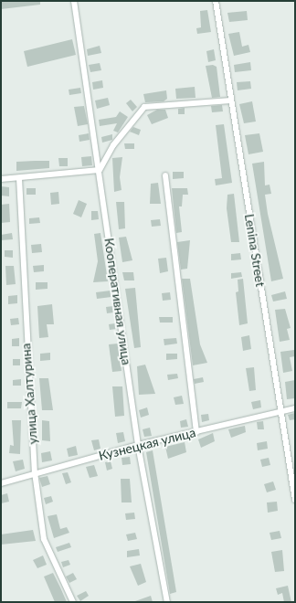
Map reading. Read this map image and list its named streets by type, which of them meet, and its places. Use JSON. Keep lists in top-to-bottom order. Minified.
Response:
{"streets":{"street":["Lenina Street","Кооперативная улица","улица Халтурина","Кузнецкая улица"]},"crossings":[["Lenina Street","Кузнецкая улица"],["Кооперативная улица","Кузнецкая улица"],["улица Халтурина","Кузнецкая улица"]]}
